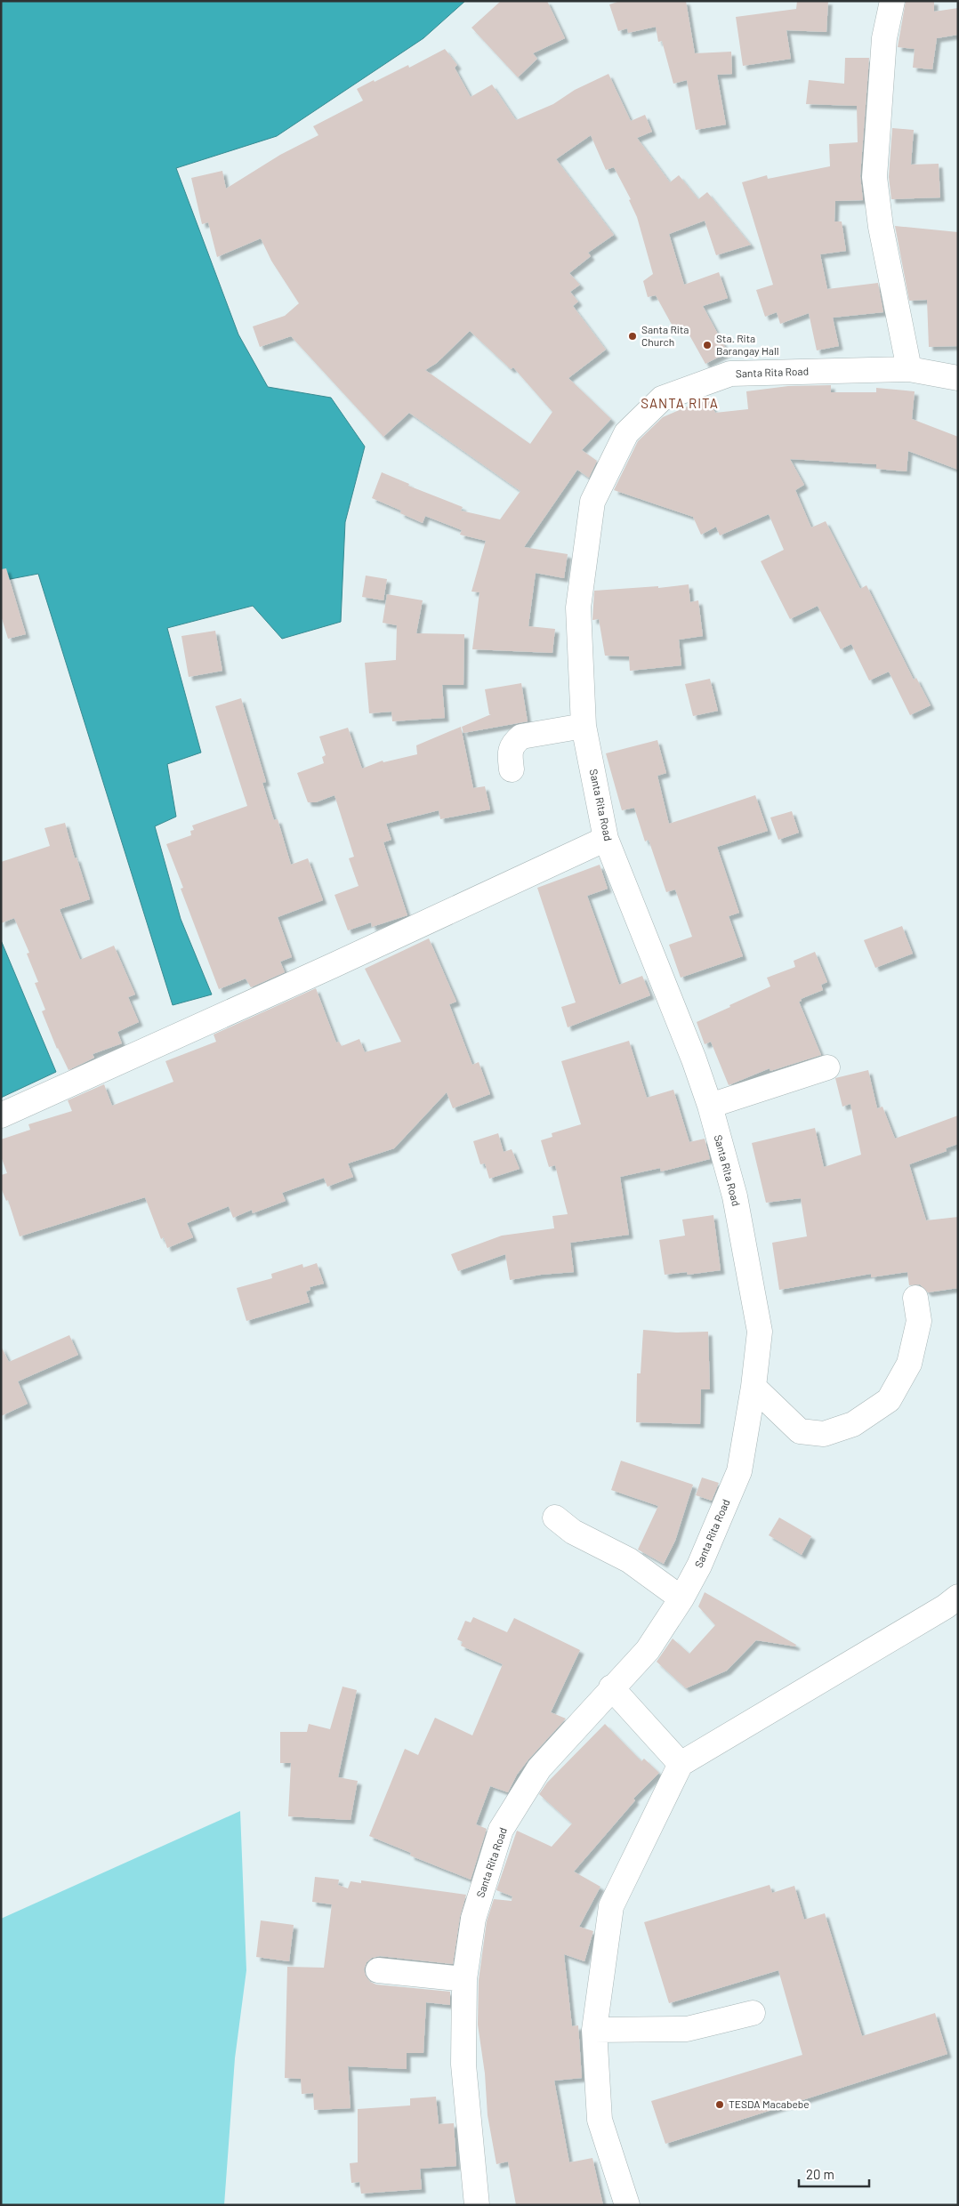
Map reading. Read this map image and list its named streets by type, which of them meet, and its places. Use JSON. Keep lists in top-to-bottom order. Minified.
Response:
{"streets":{"street":["Santa Rita Road"]},"districts":["SANTA RITA"],"places":["Santa Rita Church","Sta. Rita Barangay Hall","TESDA Macabebe"],"scale_bar":"20 m"}
